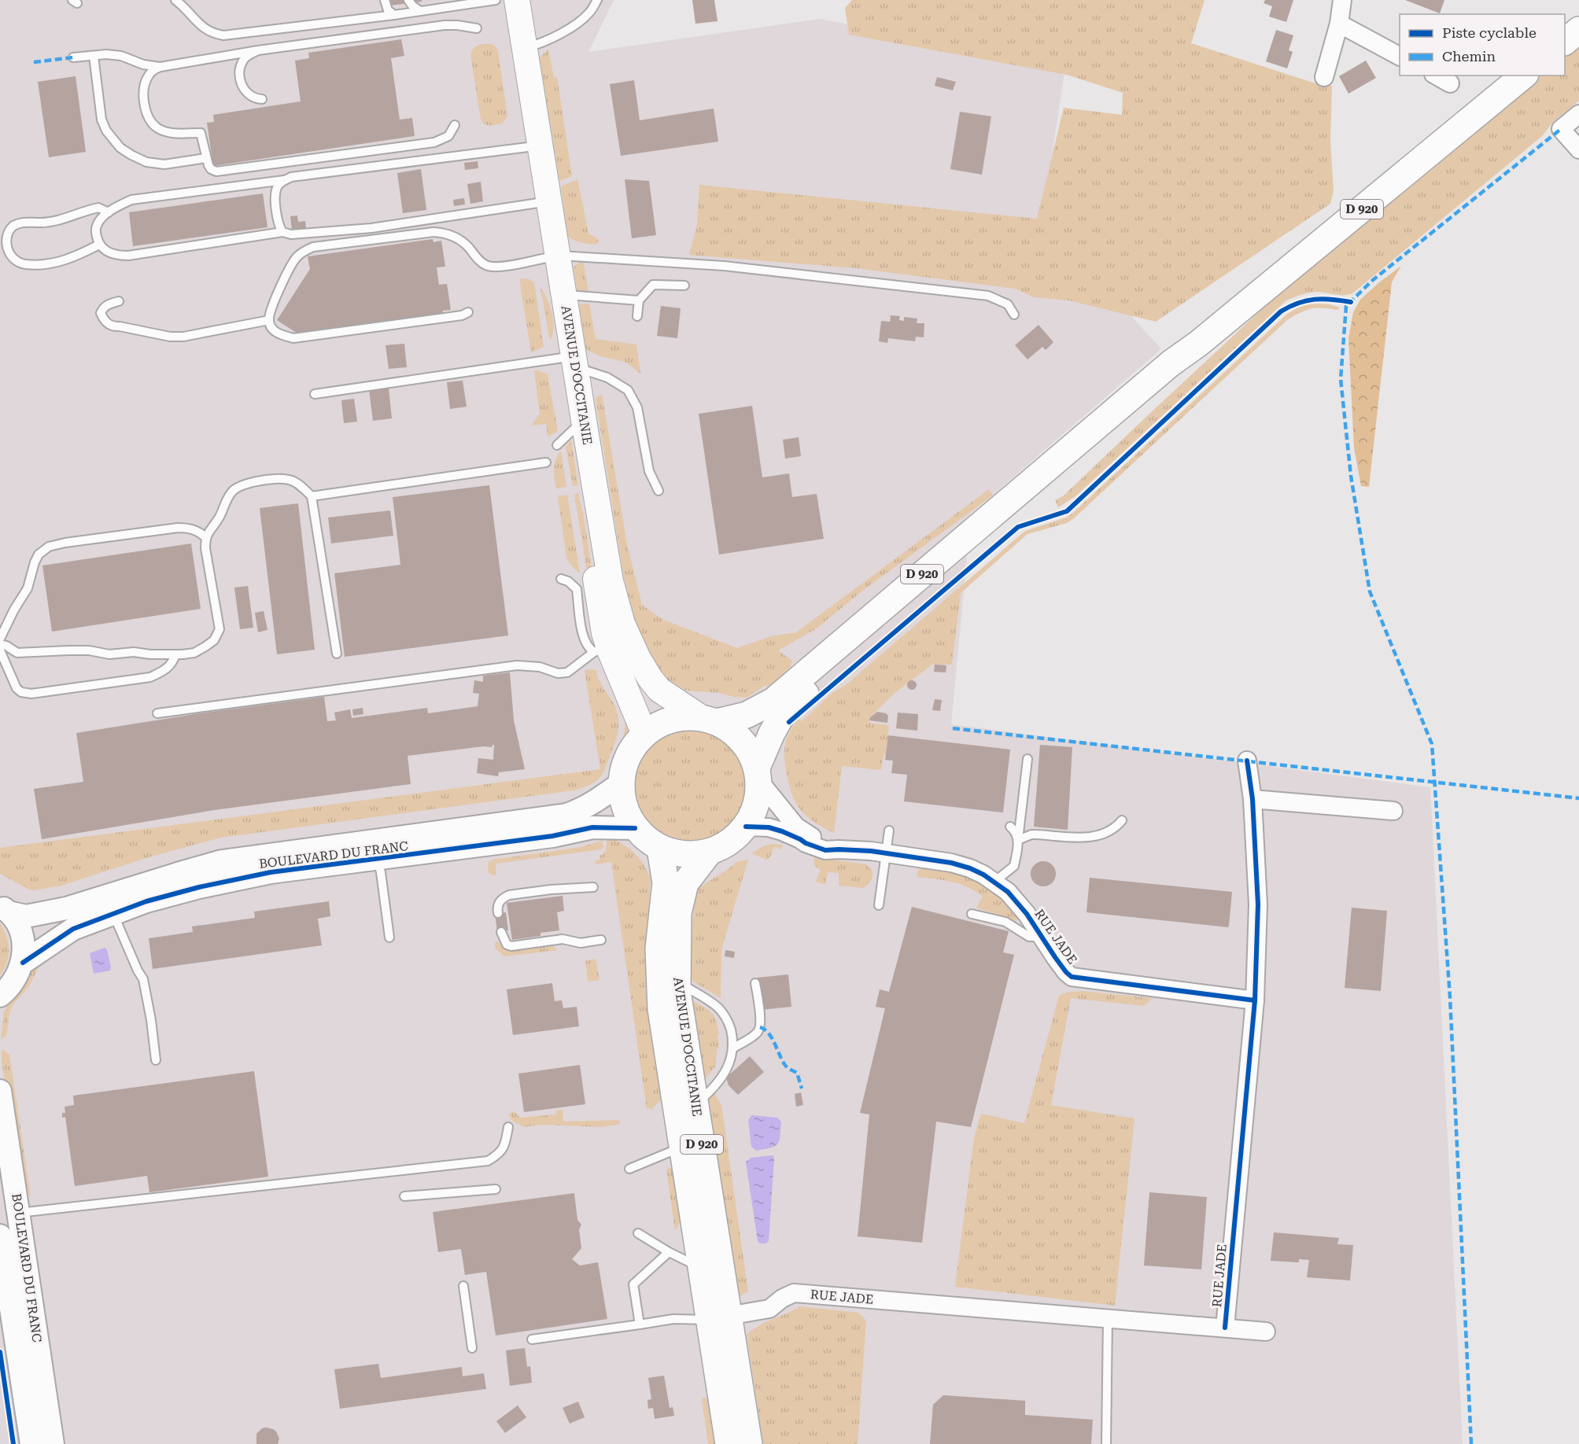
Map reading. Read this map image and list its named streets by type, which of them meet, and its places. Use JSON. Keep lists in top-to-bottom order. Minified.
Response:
{"streets":{"main road":["D 920","AVENUE D'OCCITANIE"],"street":["BOULEVARD DU FRANC","RUE JADE"]},"crossings":[["D 920","AVENUE D'OCCITANIE"],["D 920","BOULEVARD DU FRANC"],["D 920","RUE JADE"],["AVENUE D'OCCITANIE","BOULEVARD DU FRANC"],["AVENUE D'OCCITANIE","RUE JADE"],["BOULEVARD DU FRANC","RUE JADE"]],"legend":["Piste cyclable","Chemin"]}
